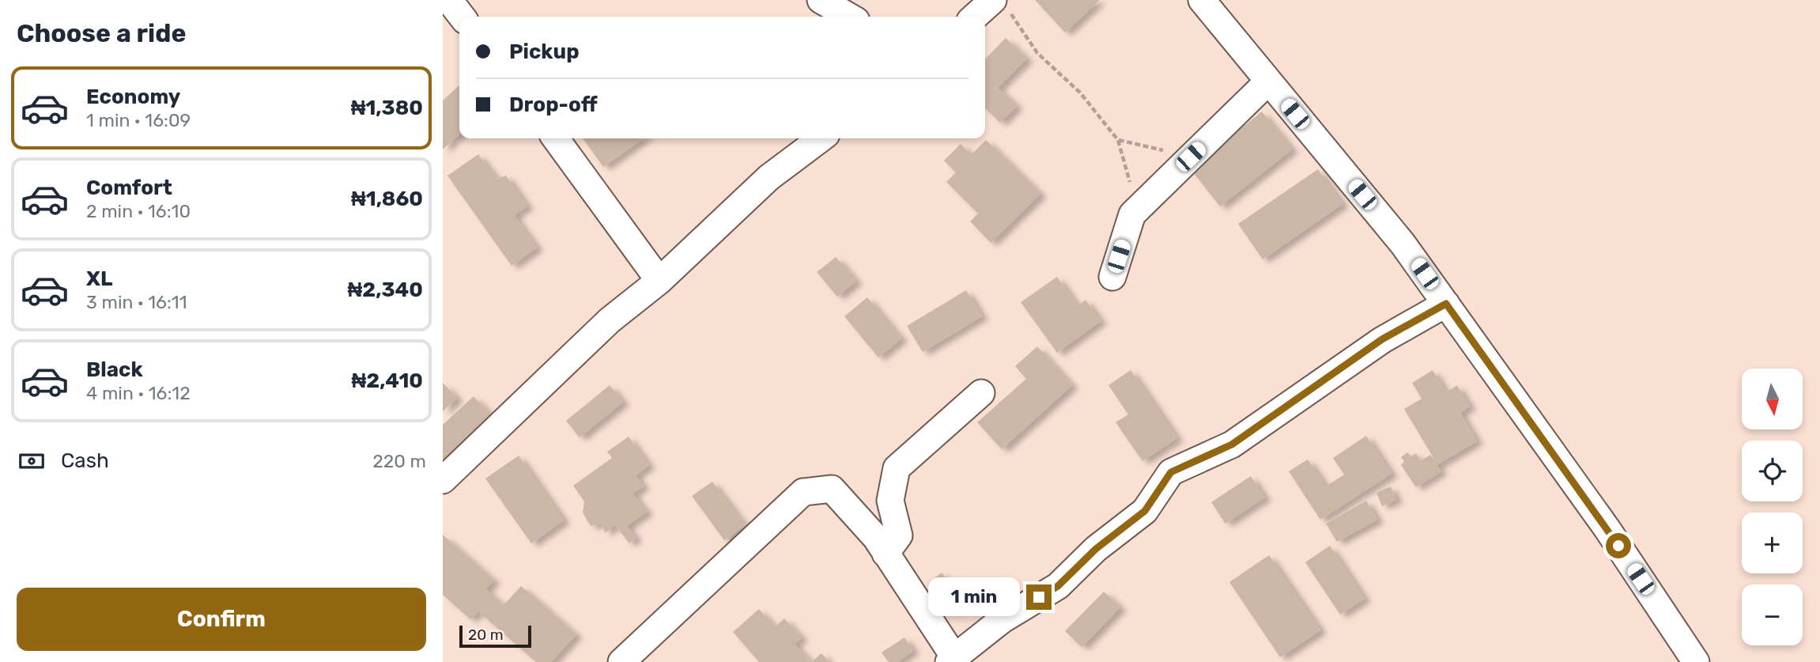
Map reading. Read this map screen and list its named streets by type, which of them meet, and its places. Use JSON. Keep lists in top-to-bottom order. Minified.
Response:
{"scale_bar":"20 m","north":"bottom","page":{"heading":"Choose a ride","banner":["Pickup","Drop-off"],"list":[{"name":"Economy","note":"1 min · 16:09","value":"₦1,380"},{"name":"Comfort","note":"2 min · 16:10","value":"₦1,860"},{"name":"XL","note":"3 min · 16:11","value":"₦2,340"},{"name":"Black","note":"4 min · 16:12","value":"₦2,410"}],"map_buttons":["+","−"],"pay":["Cash","220 m"],"buttons":"Confirm","bubble":"1 min","scale":"20 m"}}
